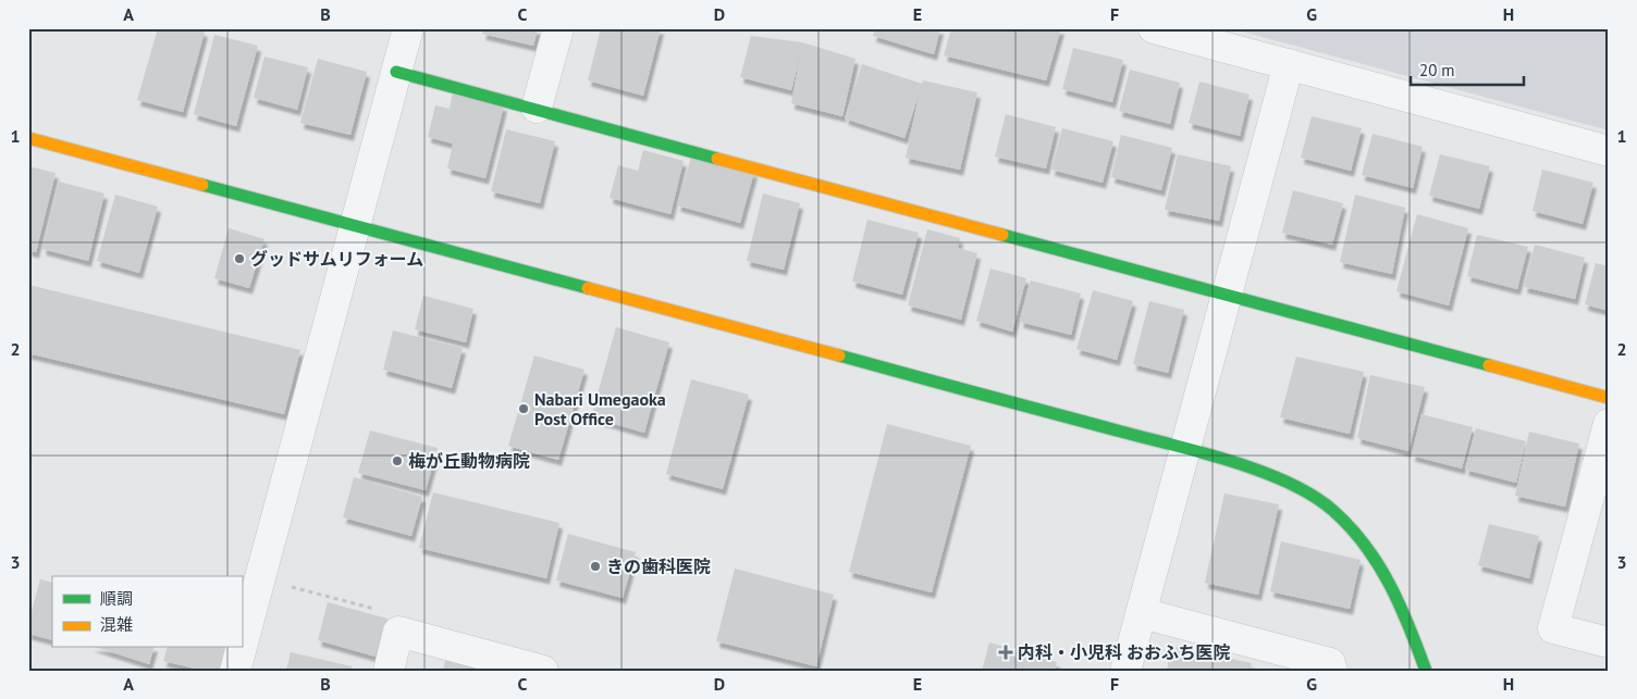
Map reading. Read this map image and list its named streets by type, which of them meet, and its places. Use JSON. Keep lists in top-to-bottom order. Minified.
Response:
{"places":{"other":["グッドサムリフォーム","Nabari Umegaoka Post Office","梅が丘動物病院","きの歯科医院"],"health":["内科・小児科 おおふち医院"]},"legend":["順調","混雑"],"scale_bar":"20 m","grid":{"columns":["A","B","C","D","E","F","G","H"],"rows":["1","2","3"]}}
